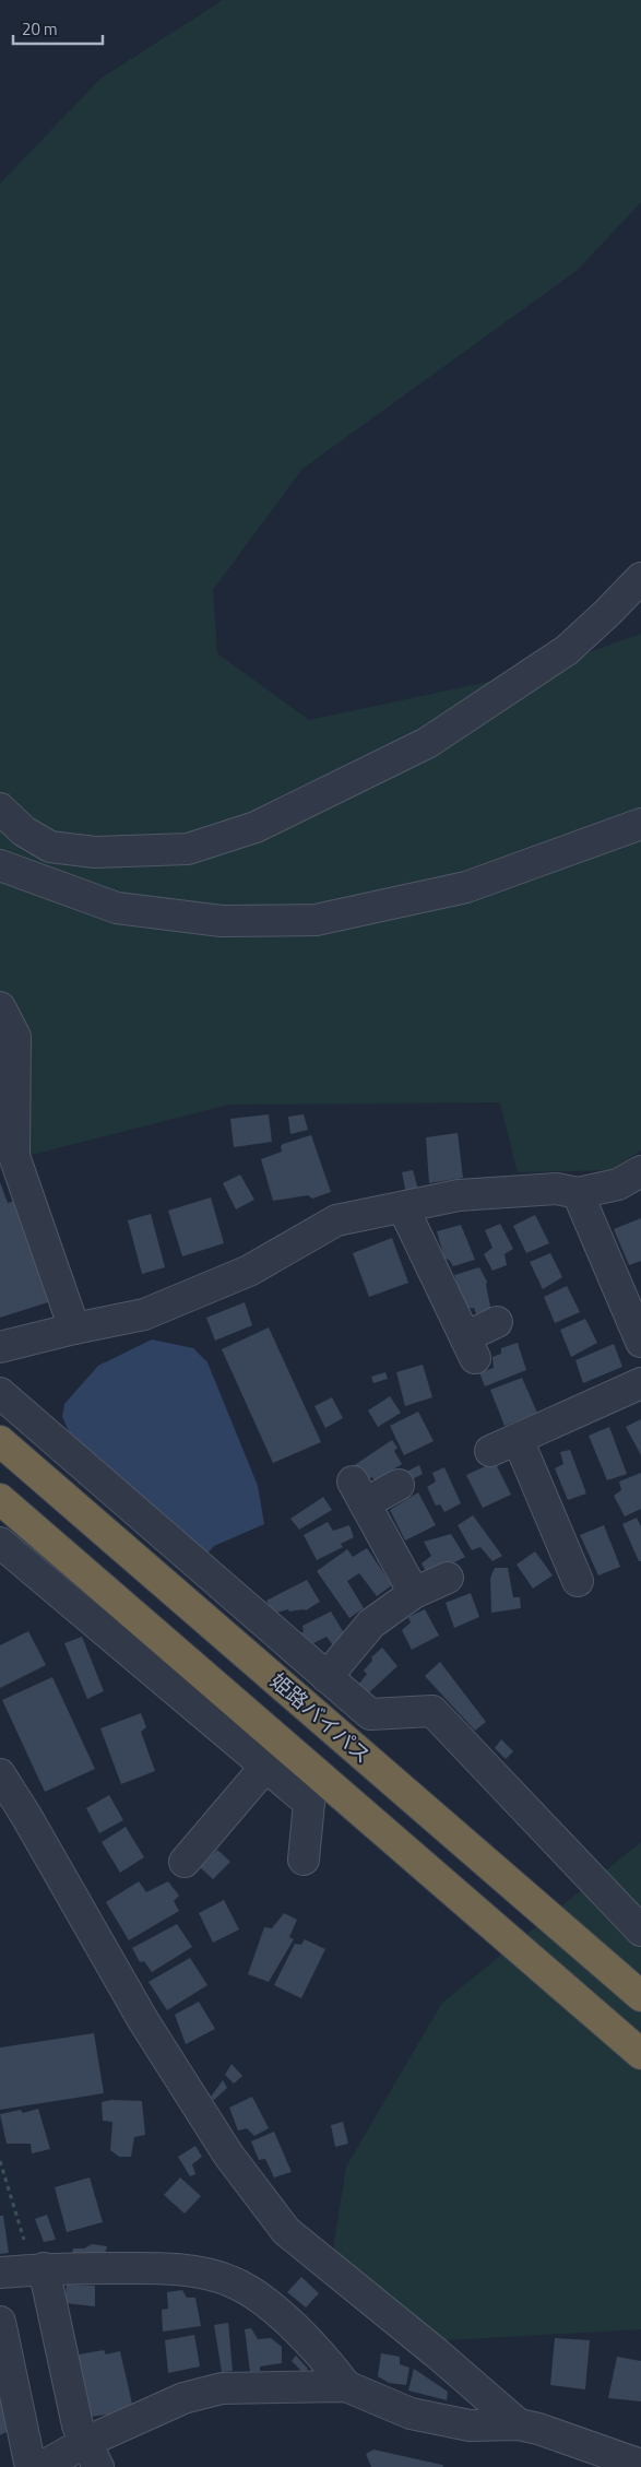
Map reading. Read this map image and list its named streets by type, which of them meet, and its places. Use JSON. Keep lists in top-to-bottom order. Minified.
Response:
{"streets":{"highway":["姫路バイパス"]},"scale_bar":"20 m"}
